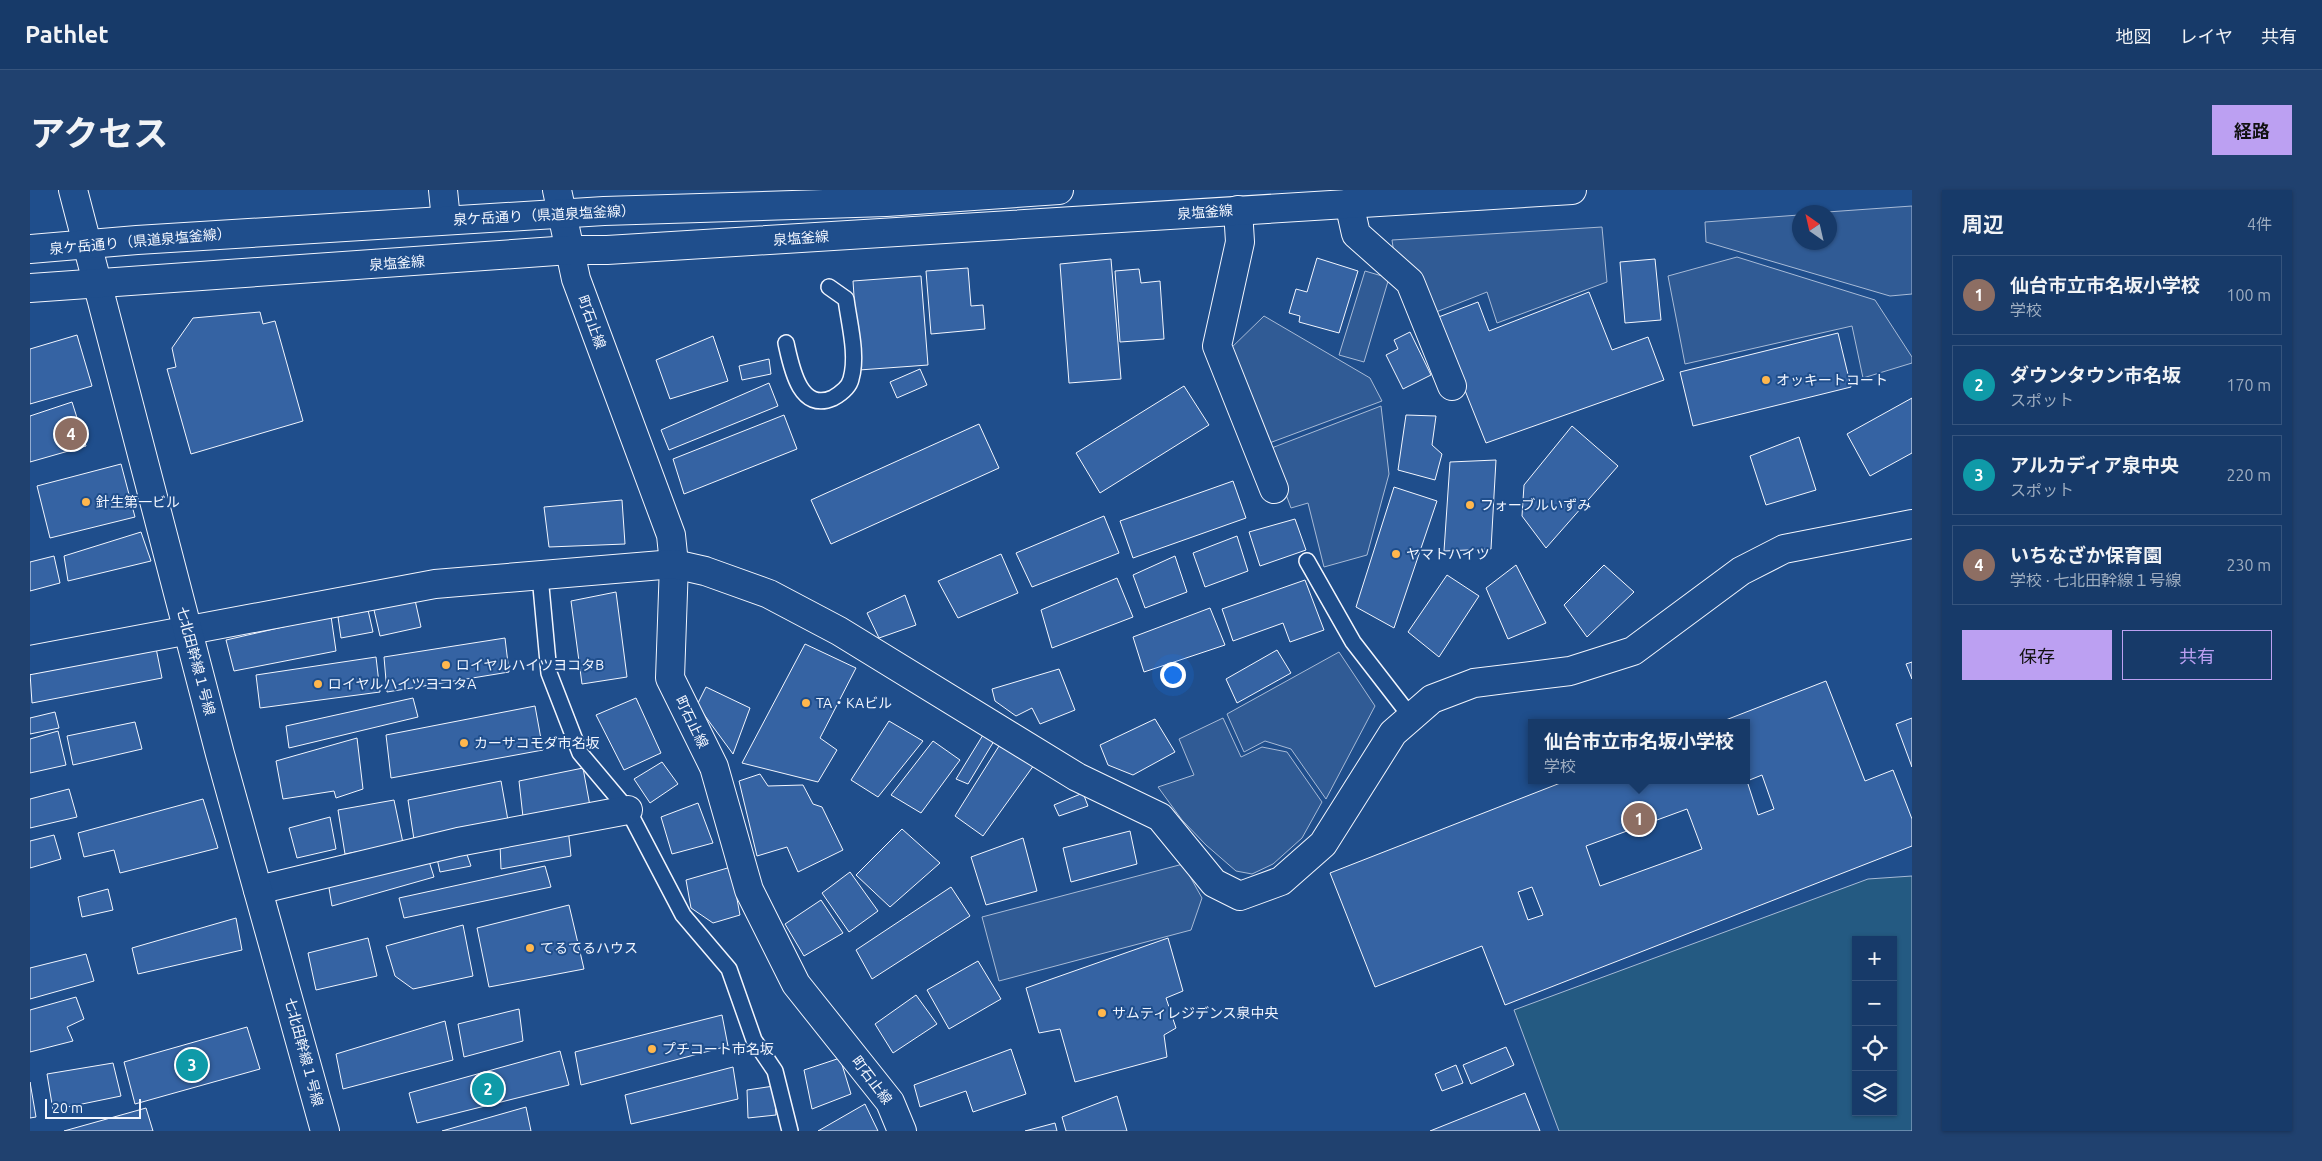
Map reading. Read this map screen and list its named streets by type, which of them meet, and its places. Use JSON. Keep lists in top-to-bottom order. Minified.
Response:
{"streets":{"street":["泉塩釜線","泉ケ岳通り（県道泉塩釜線）","町石止線","七北田幹線１号線"]},"crossings":[["泉塩釜線","町石止線"],["泉塩釜線","七北田幹線１号線"],["泉ケ岳通り（県道泉塩釜線）","町石止線"],["泉ケ岳通り（県道泉塩釜線）","七北田幹線１号線"]],"places":["オッキートコート","針生第一ビル","フォーブルいずみ","ヤマトハイツ","ロイヤルハイツヨコタB","ロイヤルハイツヨコタA","TA・KAビル","カーサコモダ市名坂","てるてるハウス","サムティレジデンス泉中央","プチコート市名坂"],"scale_bar":"20 m","north":"top left","page":{"header":"Pathlet","nav":["地図","レイヤ","共有"],"title":"アクセス","buttons":["経路",["保存","共有"]],"heading":["周辺","4件"],"list":[{"mark":"1","name":"仙台市立市名坂小学校","note":"学校","value":"100 m"},{"mark":"2","name":"ダウンタウン市名坂","note":"スポット","value":"170 m"},{"mark":"3","name":"アルカディア泉中央","note":"スポット","value":"220 m"},{"mark":"4","name":"いちなざか保育園","note":"学校 · 七北田幹線１号線","value":"230 m"}],"pins":["4","1","3","2"],"popup":["仙台市立市名坂小学校","学校"],"map_buttons":["+","−"],"scale":"20 m"}}
